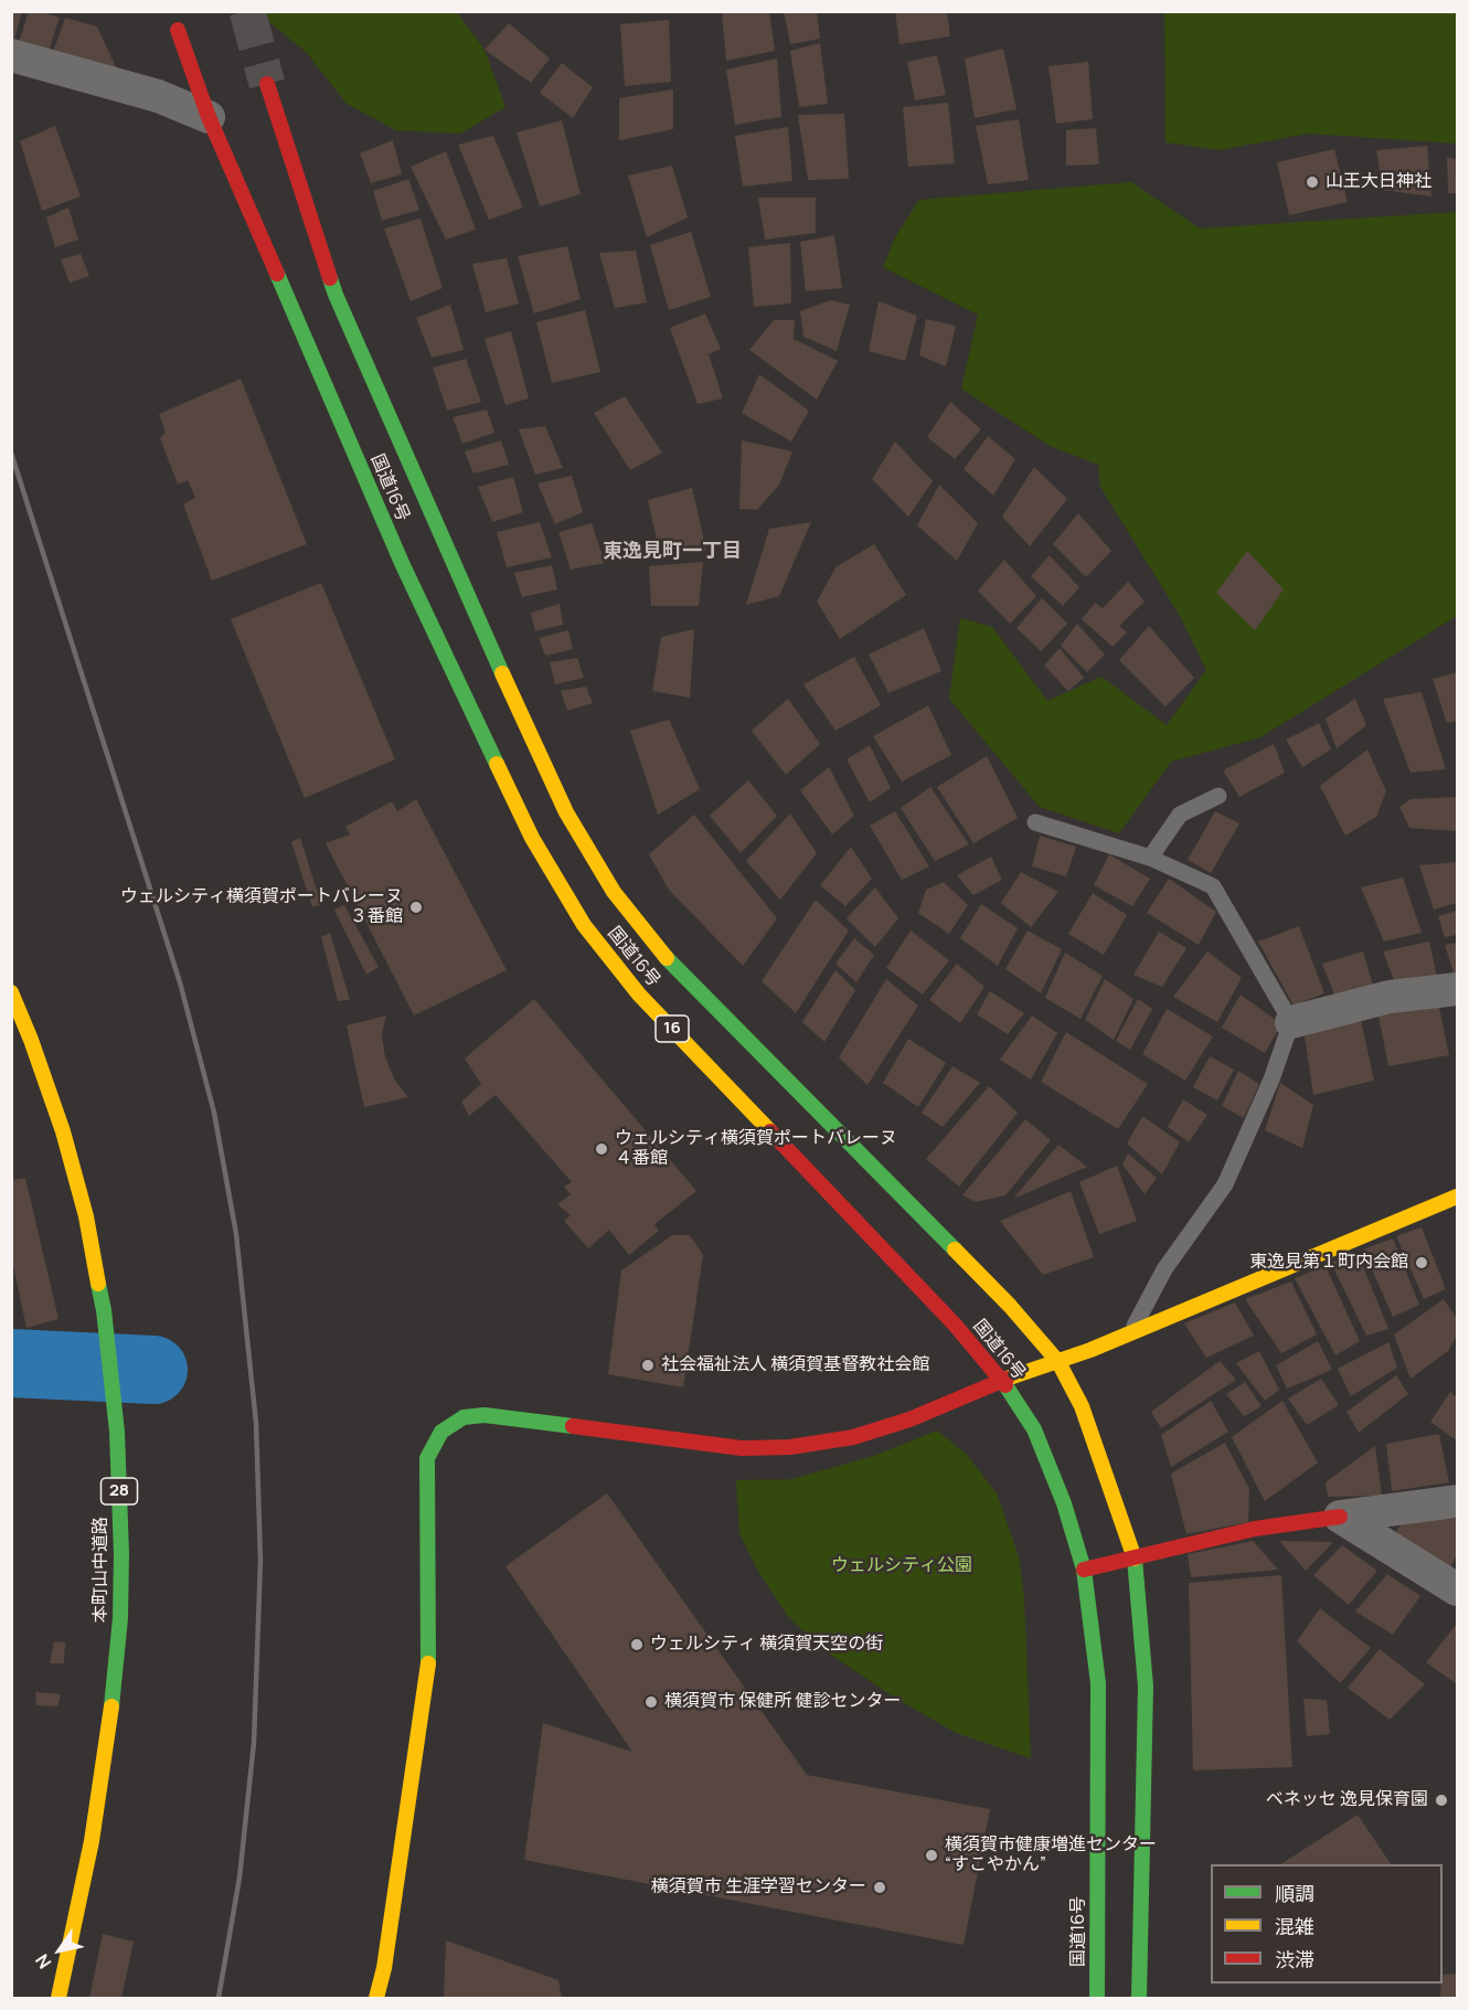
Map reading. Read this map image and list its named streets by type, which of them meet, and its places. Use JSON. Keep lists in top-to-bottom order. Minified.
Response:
{"streets":{"main road":["国道16号","16","28","本町山中道路"]},"districts":["東逸見町一丁目"],"parks":["ウェルシティ公園"],"places":["山王大日神社","ウェルシティ横須賀ポートバレーヌ ３番館","ウェルシティ横須賀ポートバレーヌ ４番館","東逸見第１町内会館","社会福祉法人 横須賀基督教社会館","ウェルシティ 横須賀天空の街","横須賀市 保健所 健診センター","ベネッセ 逸見保育園","横須賀市健康増進センター “すこやかん”","横須賀市 生涯学習センター"],"legend":["順調","混雑","渋滞"],"north":"bottom left"}
